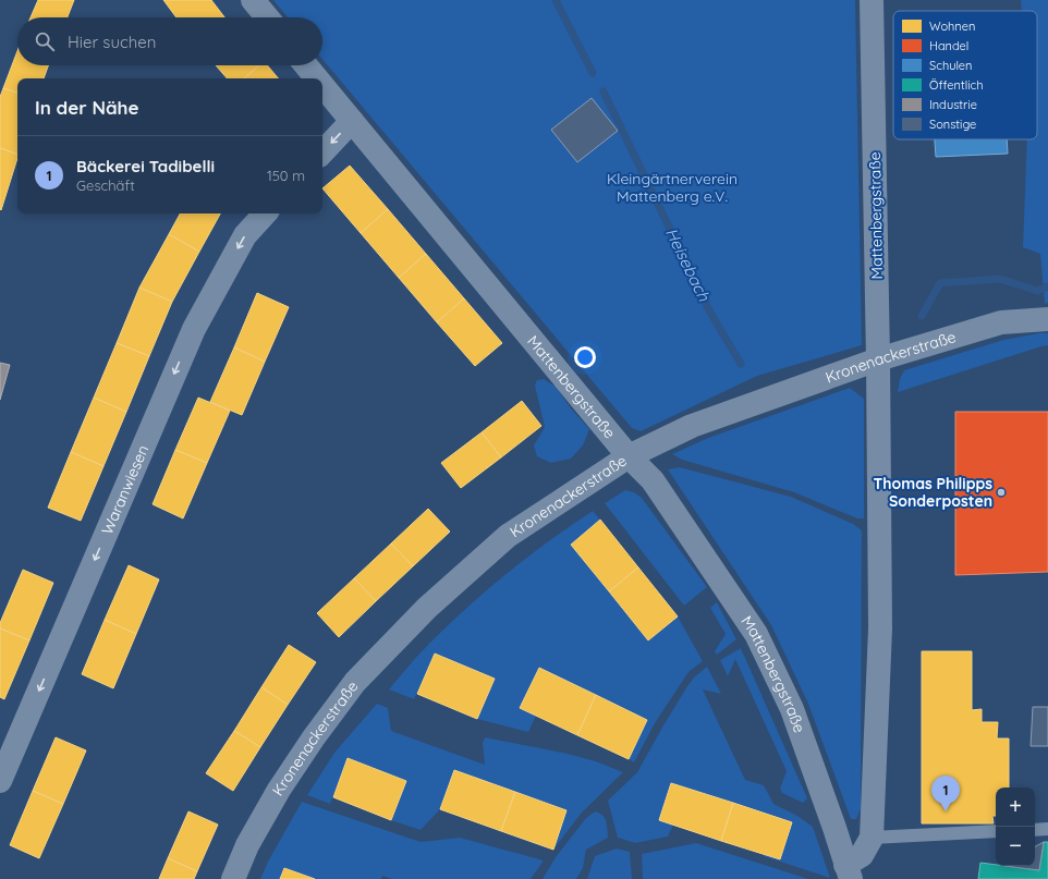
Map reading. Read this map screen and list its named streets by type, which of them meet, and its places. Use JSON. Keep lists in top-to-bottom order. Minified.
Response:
{"streets":{"street":["Mattenbergstraße","Kronenackerstraße","Waranwiesen"]},"crossings":[["Mattenbergstraße","Kronenackerstraße"]],"one_way":["Waranwiesen"],"water":["Heisebach"],"parks":["Kleingärtnerverein Mattenberg e.V."],"places":["Thomas Philipps Sonderposten"],"legend":["Wohnen","Handel","Schulen","Öffentlich","Industrie","Sonstige"],"page":{"search":"Hier suchen","heading":"In der Nähe","list":[{"mark":"1","name":"Bäckerei Tadibelli","note":"Geschäft","value":"150 m"}],"pins":"1","map_buttons":["+","−"]}}
